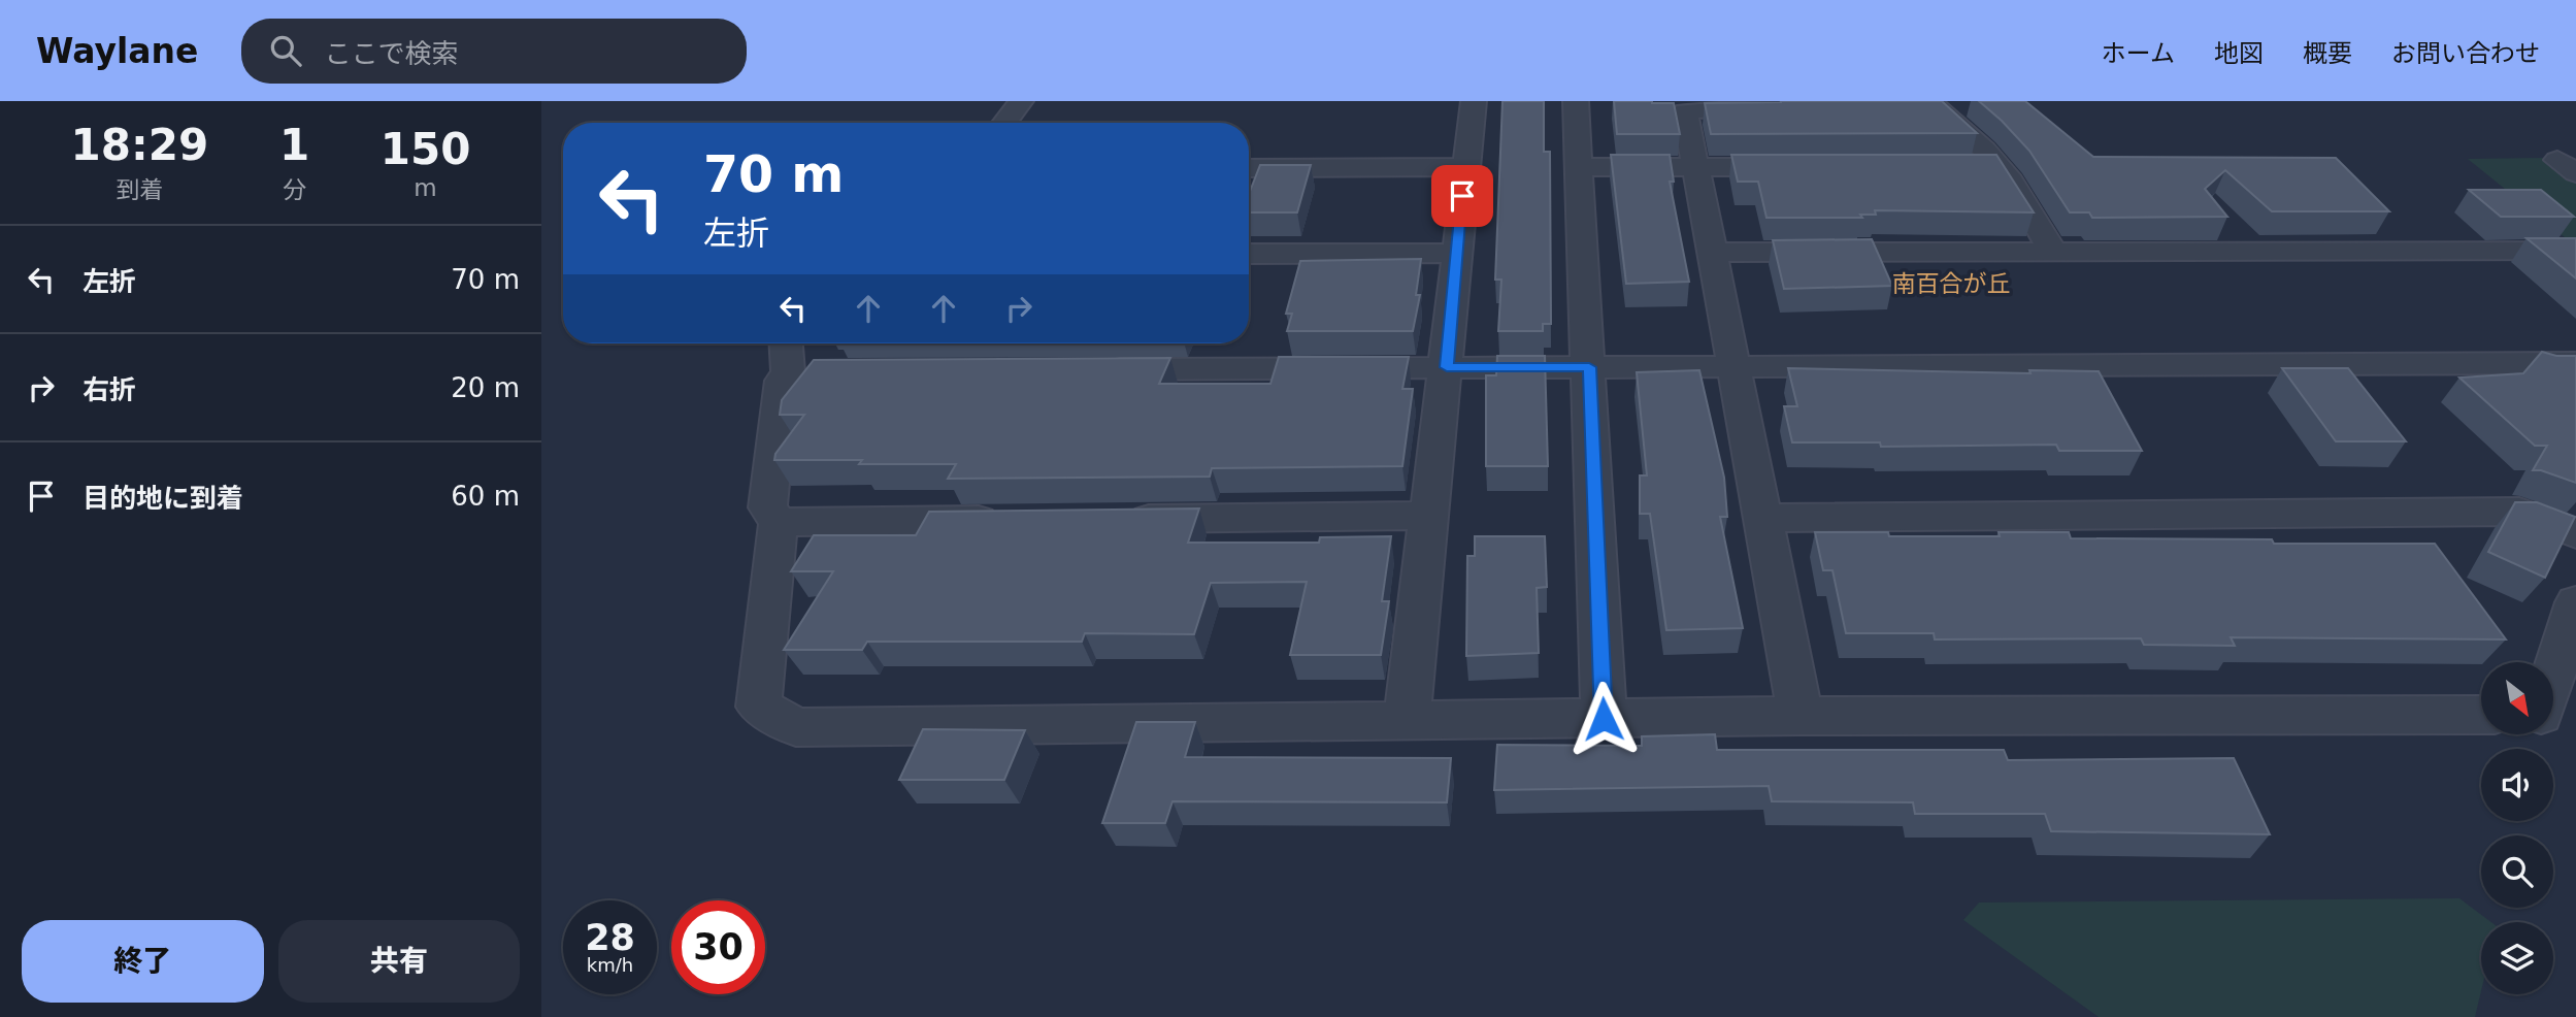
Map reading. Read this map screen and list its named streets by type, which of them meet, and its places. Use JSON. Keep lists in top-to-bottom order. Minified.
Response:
{"districts":["南百合が丘"],"north":"bottom right","page":{"header":"Waylane","search":"ここで検索","nav":["ホーム","地図","概要","お問い合わせ"],"eta":["18:29","到着","1","分","150","m"],"turn":["70 m","左折"],"list":[{"name":"左折","value":"70 m"},{"name":"右折","value":"20 m"},{"name":"目的地に到着","value":"60 m"}],"speed":"28 km/h","limit":"30","buttons":["終了","共有"]}}
